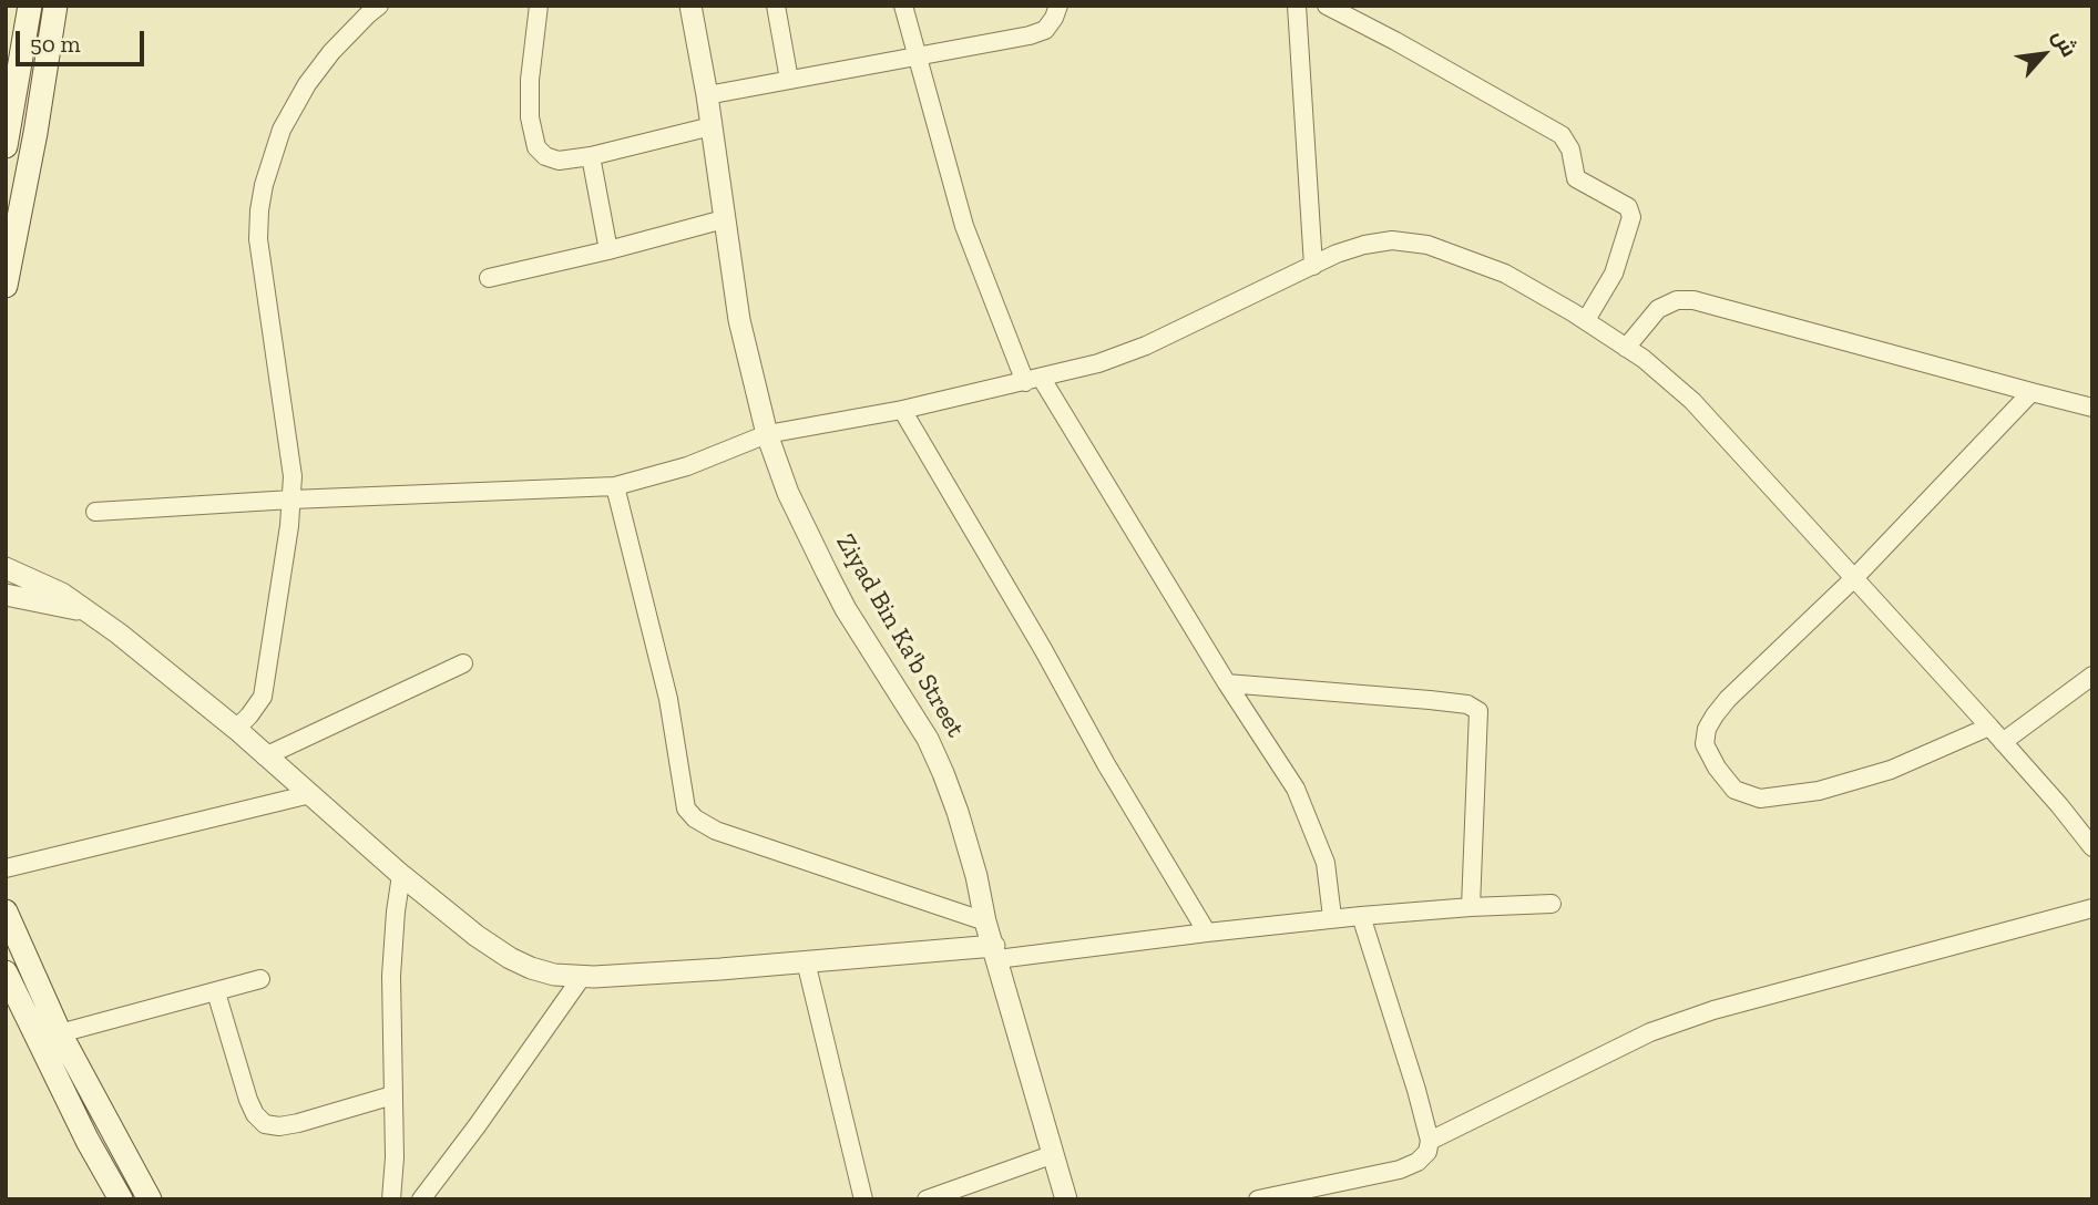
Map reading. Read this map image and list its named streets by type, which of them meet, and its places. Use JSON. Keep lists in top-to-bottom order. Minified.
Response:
{"streets":{"street":["Ziyad Bin Ka'b Street"]},"scale_bar":"50 m","north":"top right"}
